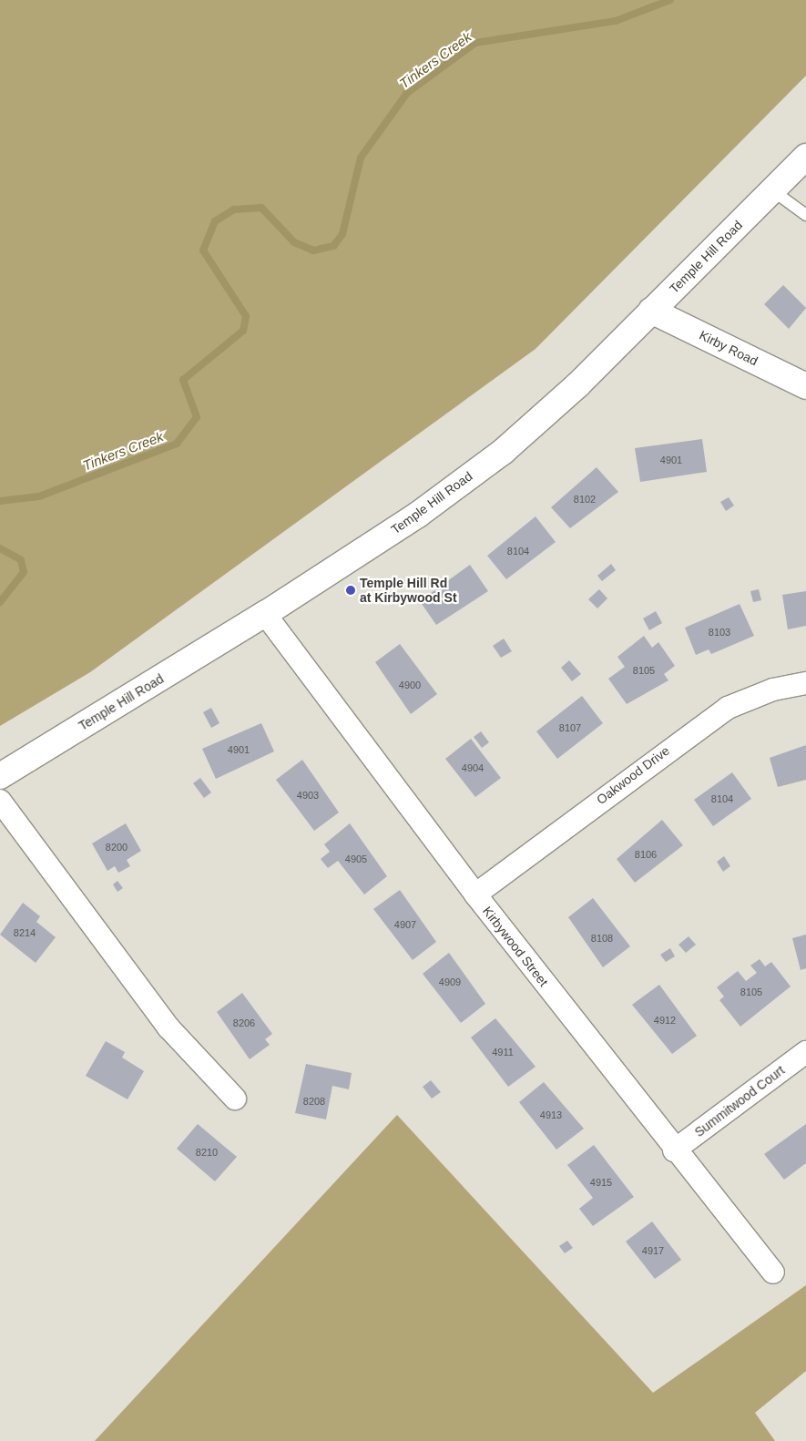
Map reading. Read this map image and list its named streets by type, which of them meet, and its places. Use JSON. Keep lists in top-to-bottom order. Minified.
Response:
{"streets":{"main road":["Temple Hill Road","Kirby Road"],"street":["Oakwood Drive","Kirbywood Street","Summitwood Court"]},"crossings":[["Temple Hill Road","Kirby Road"],["Temple Hill Road","Kirbywood Street"],["Oakwood Drive","Kirbywood Street"],["Kirbywood Street","Summitwood Court"]],"water":["Tinkers Creek"],"places":["Temple Hill Rd at Kirbywood St"],"house_numbers":["4901","8102","8104","8103","8105","4900","8107","4901","4904","4903","8104","8200","8106","4905","4907","8214","8108","4909","8105","4912","8206","4911","8208","4913","8210","4915","4917"]}
